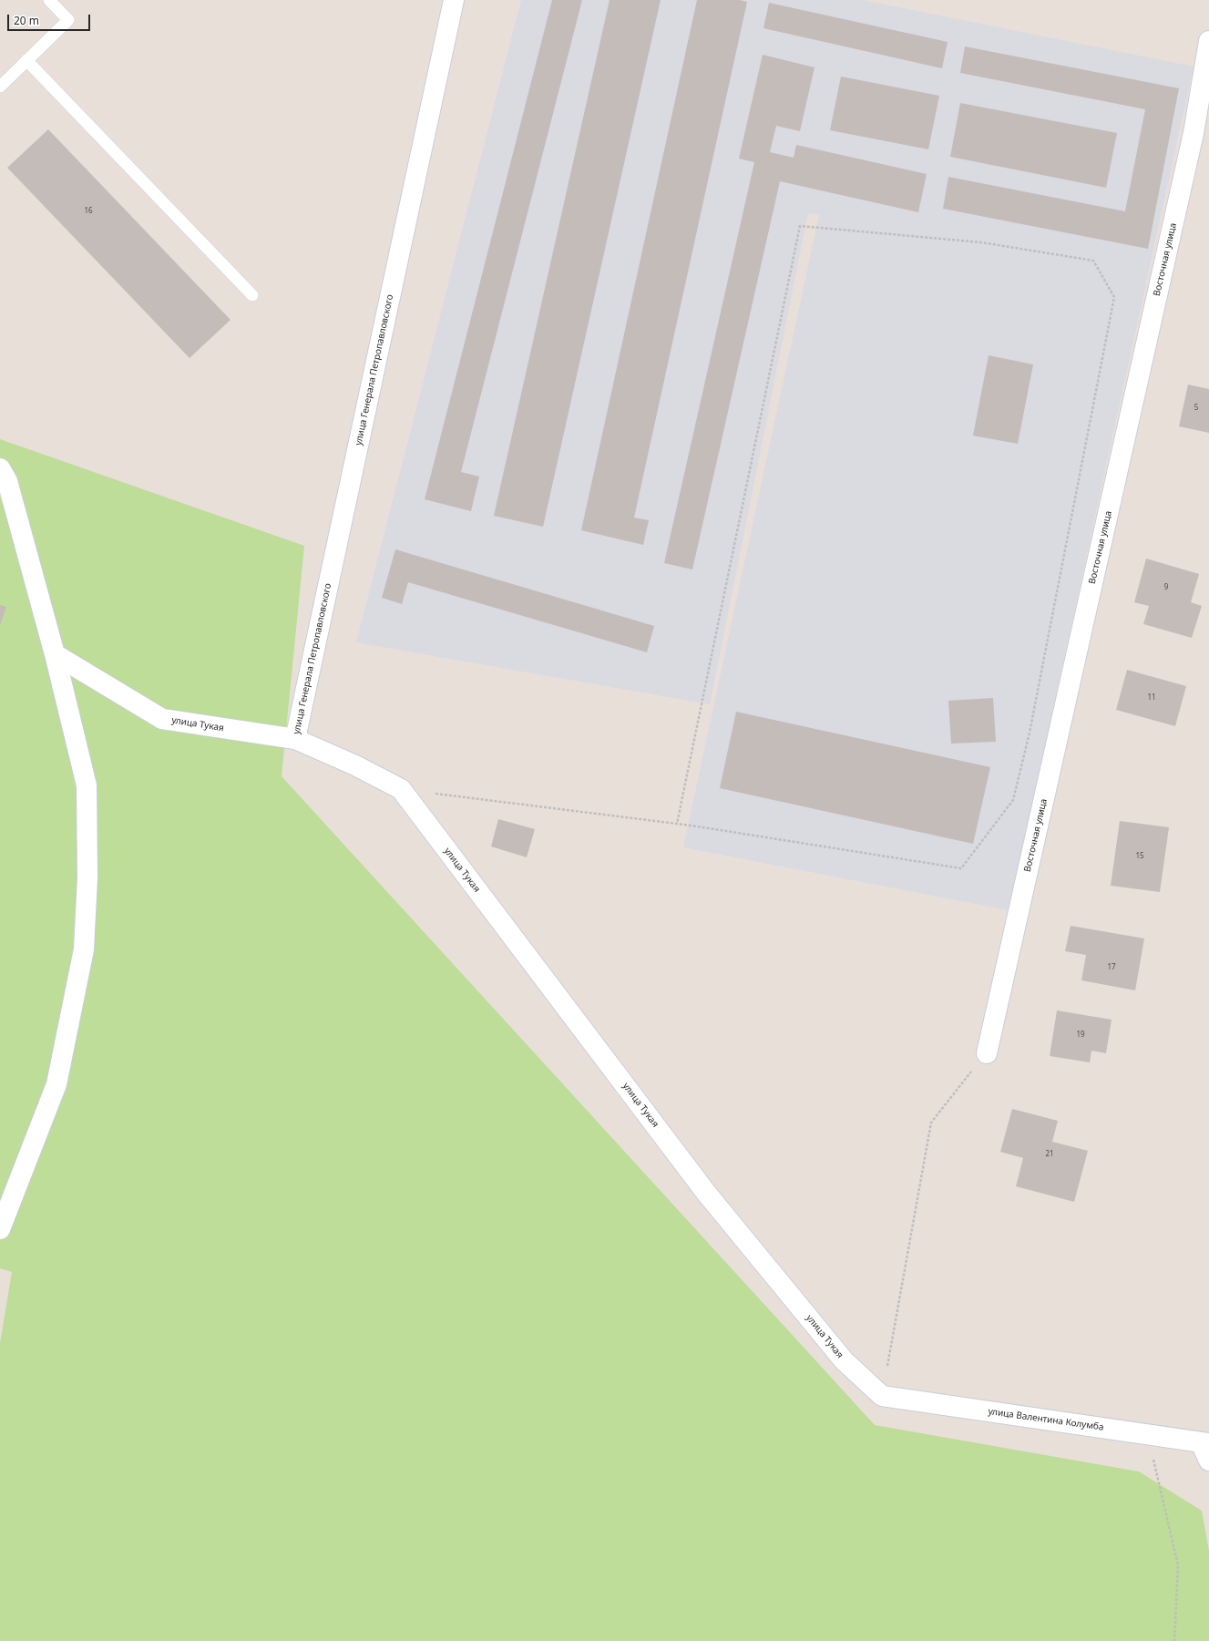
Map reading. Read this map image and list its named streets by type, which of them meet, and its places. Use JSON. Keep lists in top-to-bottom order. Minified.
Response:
{"streets":{"street":["Восточная улица","улица Генерала Петропавловского","улица Тукая","улица Валентина Колумба"]},"crossings":[["улица Генерала Петропавловского","улица Тукая"],["улица Тукая","улица Валентина Колумба"]],"house_numbers":["16","5","9","11","15","17","19","21"],"scale_bar":"20 m"}
